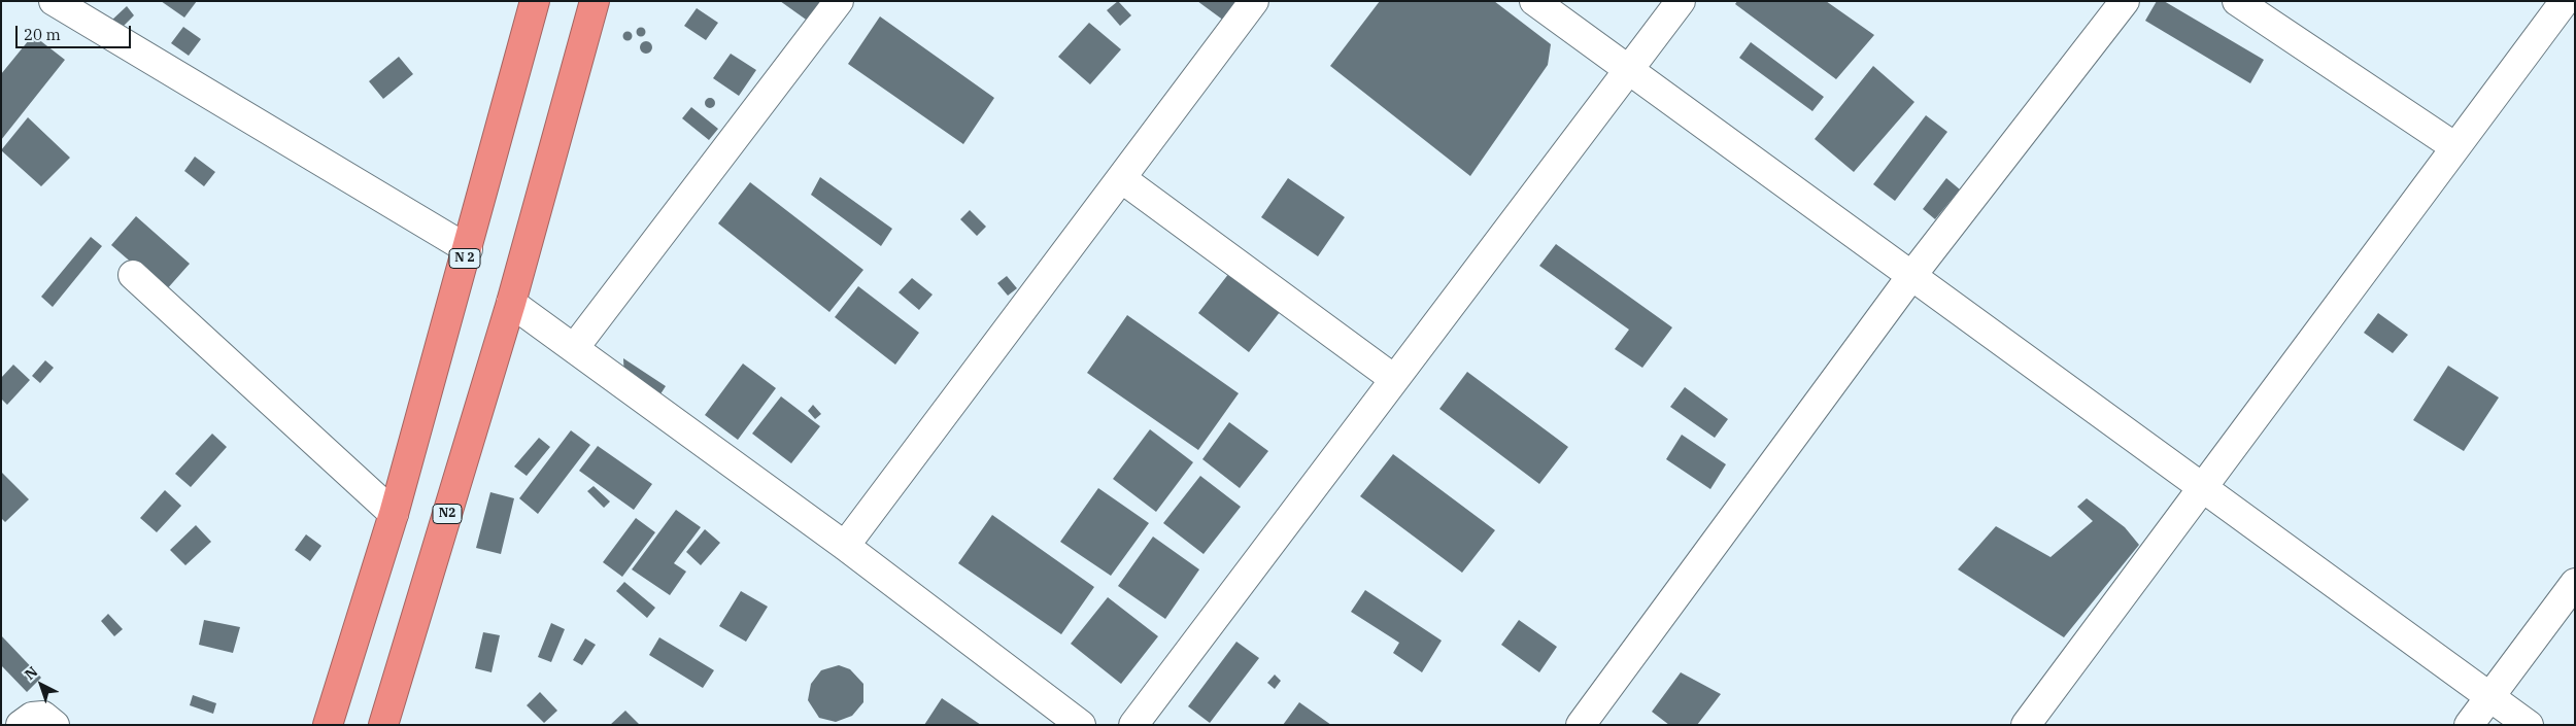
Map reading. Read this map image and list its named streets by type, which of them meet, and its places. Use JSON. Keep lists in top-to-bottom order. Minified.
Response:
{"streets":{"highway":["N 2","N2"]},"scale_bar":"20 m","north":"top left"}
